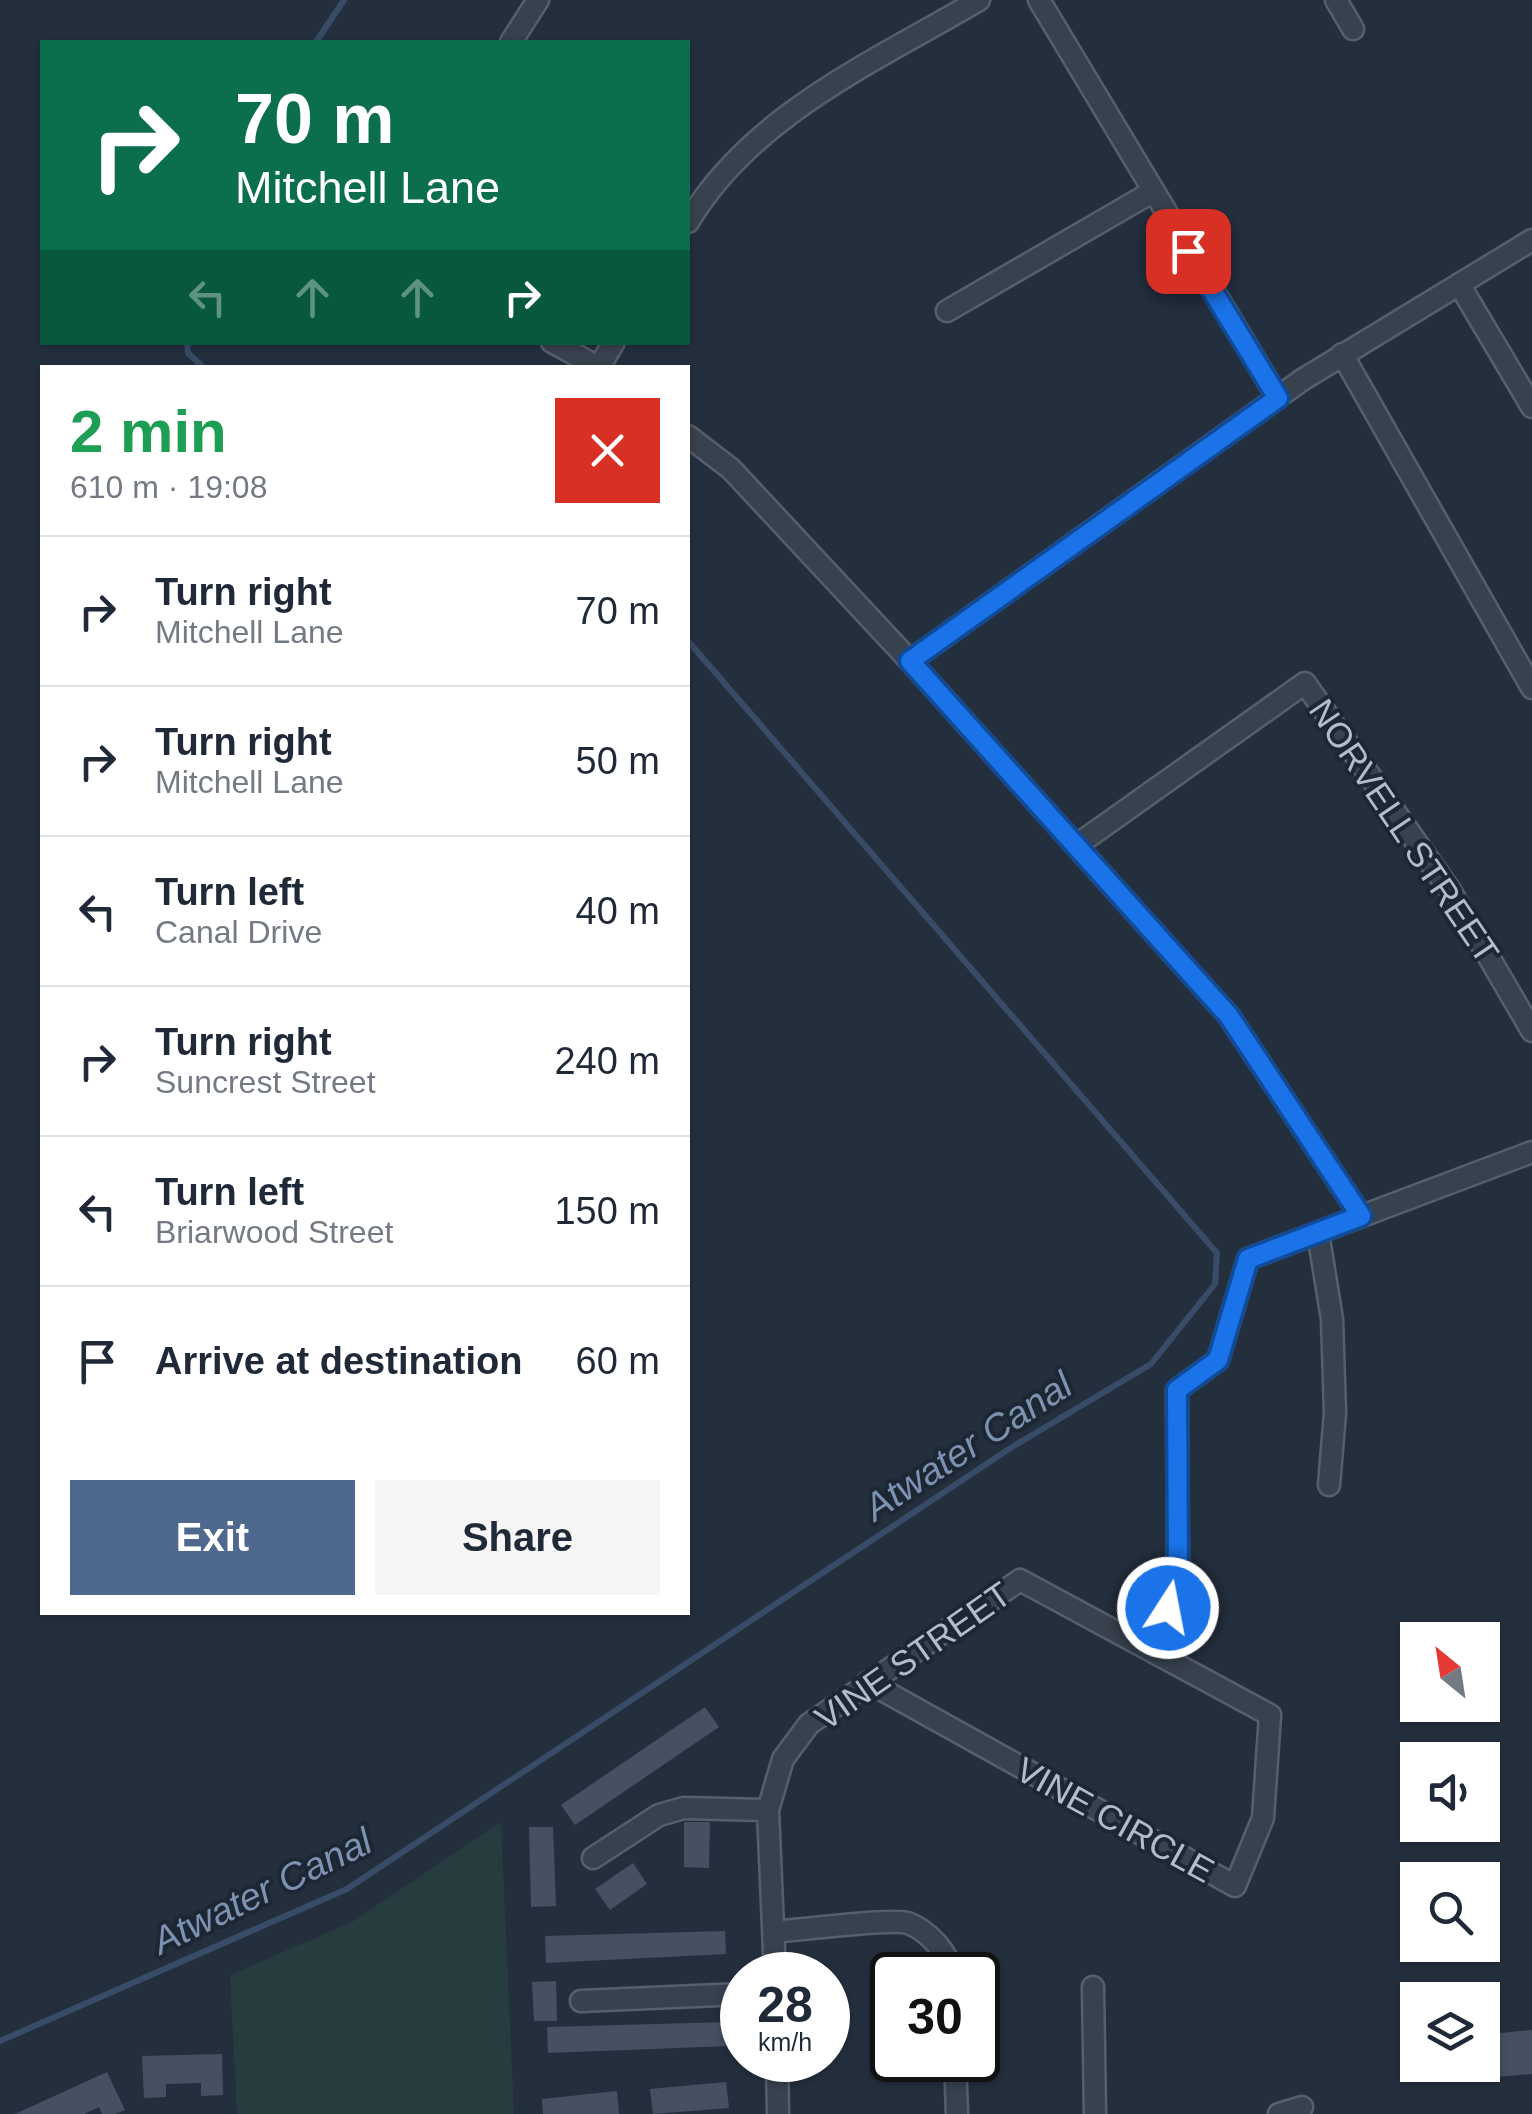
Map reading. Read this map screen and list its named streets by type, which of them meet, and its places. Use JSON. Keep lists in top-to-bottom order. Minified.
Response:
{"streets":{"street":["NORVELL STREET","VINE STREET","VINE CIRCLE"]},"crossings":[["VINE STREET","VINE CIRCLE"]],"water":["Atwater Canal"],"north":"top left","page":{"turn":["70 m","Mitchell Lane"],"heading":["2 min","610 m · 19:08"],"list":[{"name":"Turn right","note":"Mitchell Lane","value":"70 m"},{"name":"Turn right","note":"Mitchell Lane","value":"50 m"},{"name":"Turn left","note":"Canal Drive","value":"40 m"},{"name":"Turn right","note":"Suncrest Street","value":"240 m"},{"name":"Turn left","note":"Briarwood Street","value":"150 m"},{"name":"Arrive at destination","value":"60 m"}],"buttons":["Exit","Share"],"speed":"28 km/h","limit":"30"}}
